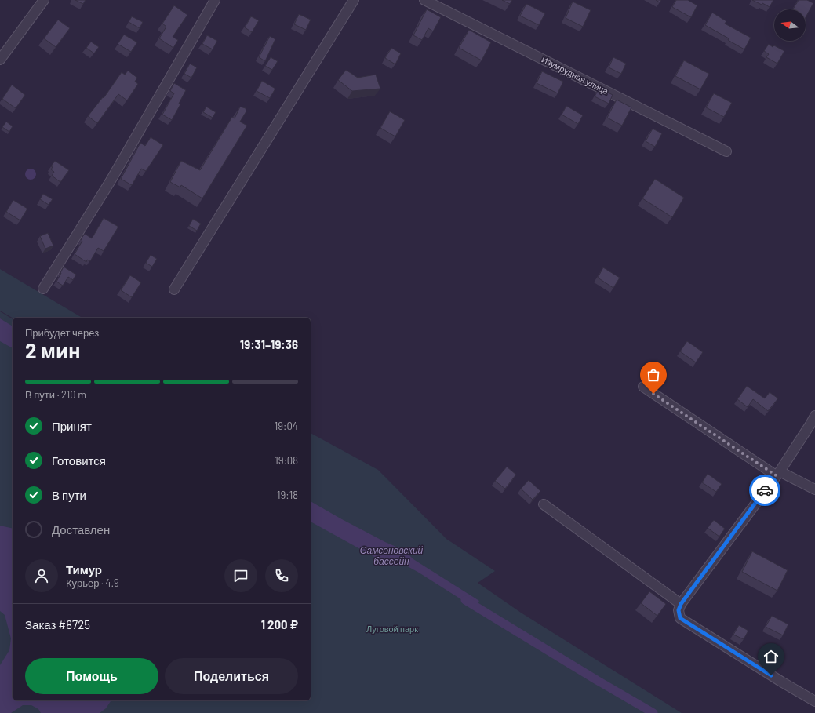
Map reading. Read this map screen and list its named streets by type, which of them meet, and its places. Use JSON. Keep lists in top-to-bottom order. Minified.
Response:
{"streets":{"street":["Изумрудная улица"]},"water":["Самсоновский бассейн"],"parks":["Луговой парк"],"north":"left","page":{"heading":["2 мин","Прибудет через","19:31–19:36"],"panel":["Тимур","Курьер · 4.9","Заказ #8725","1 200 ₽"],"bar":"В пути · 210 m","list":[["Принят","19:04"],["Готовится","19:08"],["В пути","19:18"],"Доставлен"],"buttons":["Помощь","Поделиться"]}}
